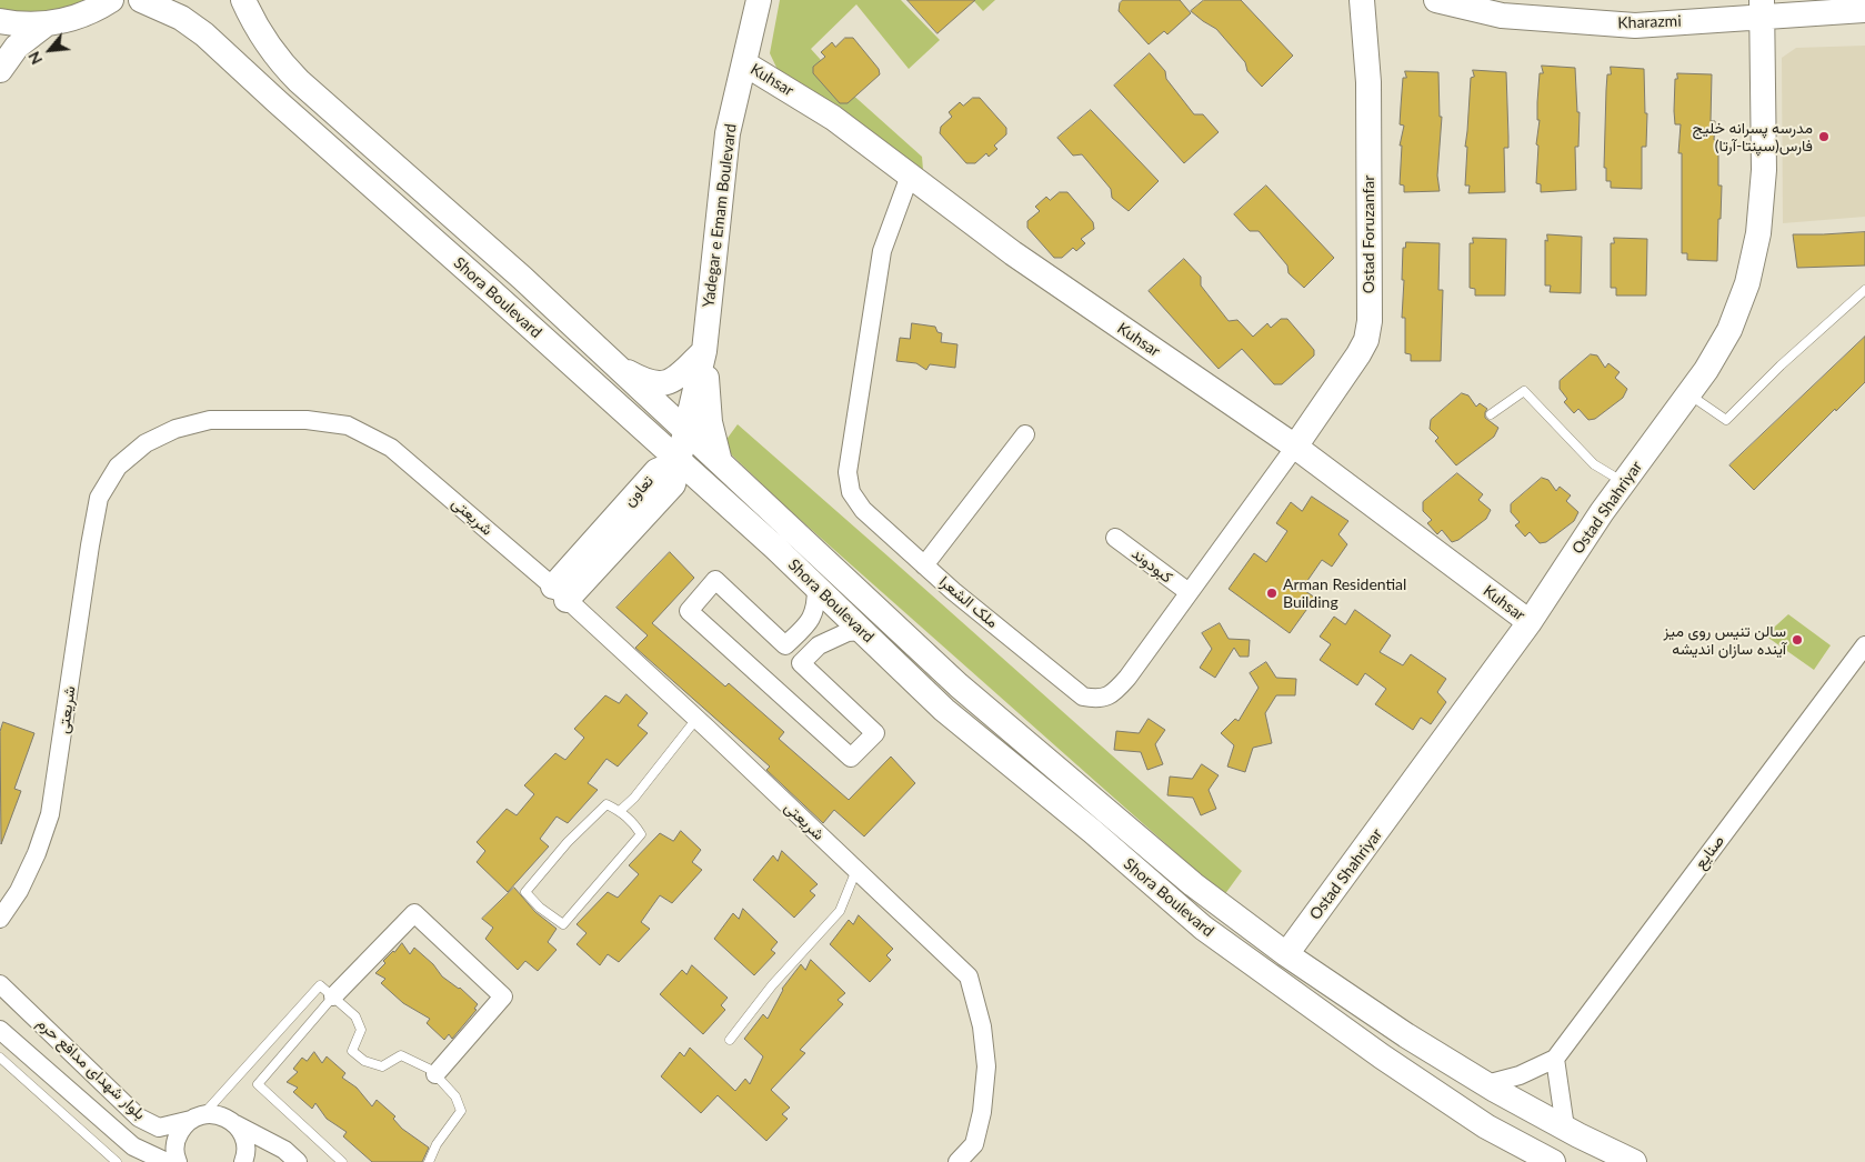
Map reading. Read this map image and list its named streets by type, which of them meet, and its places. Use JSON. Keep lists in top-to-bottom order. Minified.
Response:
{"streets":{"main road":["Kharazmi","Kuhsar","Yadegar e Emam Boulevard","Ostad Foruzanfar","Shora Boulevard","تعاون","Ostad Shahriyar"],"street":["شریعتی","کبودوند","ملک الشعرا","صنایع","بلوار شهدای مدافع حرم"]},"crossings":[["Kharazmi","Ostad Shahriyar"],["Kuhsar","Yadegar e Emam Boulevard"],["Kuhsar","Ostad Foruzanfar"],["Kuhsar","Ostad Shahriyar"],["Kuhsar","ملک الشعرا"],["Yadegar e Emam Boulevard","Shora Boulevard"],["Yadegar e Emam Boulevard","تعاون"],["Ostad Foruzanfar","ملک الشعرا"],["Shora Boulevard","تعاون"],["Shora Boulevard","Ostad Shahriyar"],["تعاون","شریعتی"],["کبودوند","ملک الشعرا"]],"places":["مدرسه پسرانه خلیج فارس(سپنتا-آرتا)","Arman Residential Building","سالن تنیس روی میز آینده سازان اندیشه"],"north":"bottom left"}
